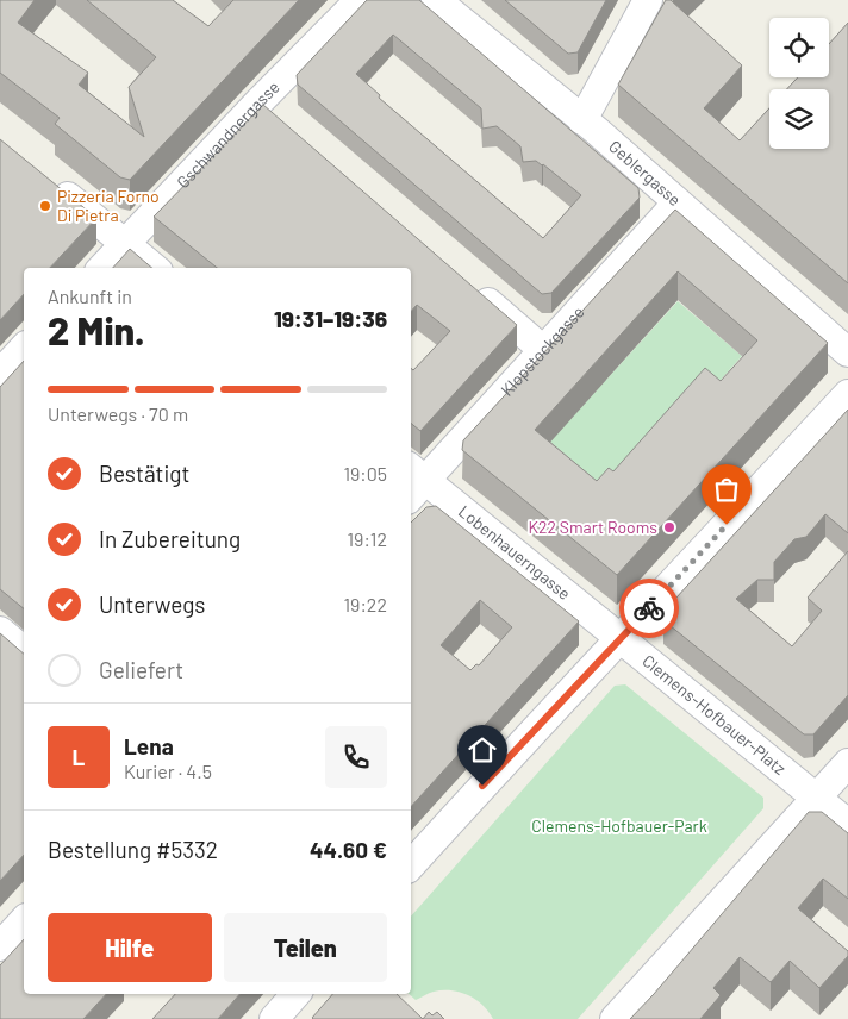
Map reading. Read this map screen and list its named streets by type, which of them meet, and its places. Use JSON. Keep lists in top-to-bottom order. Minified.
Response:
{"streets":{"street":["Gschwandnergasse","Geblergasse","Klopstockgasse","Lobenhauerngasse","Clemens-Hofbauer-Platz"]},"crossings":[["Geblergasse","Klopstockgasse"],["Klopstockgasse","Lobenhauerngasse"],["Lobenhauerngasse","Clemens-Hofbauer-Platz"]],"parks":["Clemens-Hofbauer-Park"],"places":["Pizzeria Forno Di Pietra","K22 Smart Rooms"],"page":{"heading":["2 Min.","Ankunft in","19:31–19:36"],"panel":["Lena","Kurier · 4.5","Bestellung #5332","44.60 €"],"bar":"Unterwegs · 70 m","list":[["Bestätigt","19:05"],["In Zubereitung","19:12"],["Unterwegs","19:22"],"Geliefert"],"round":"L","buttons":["Hilfe","Teilen"]}}
